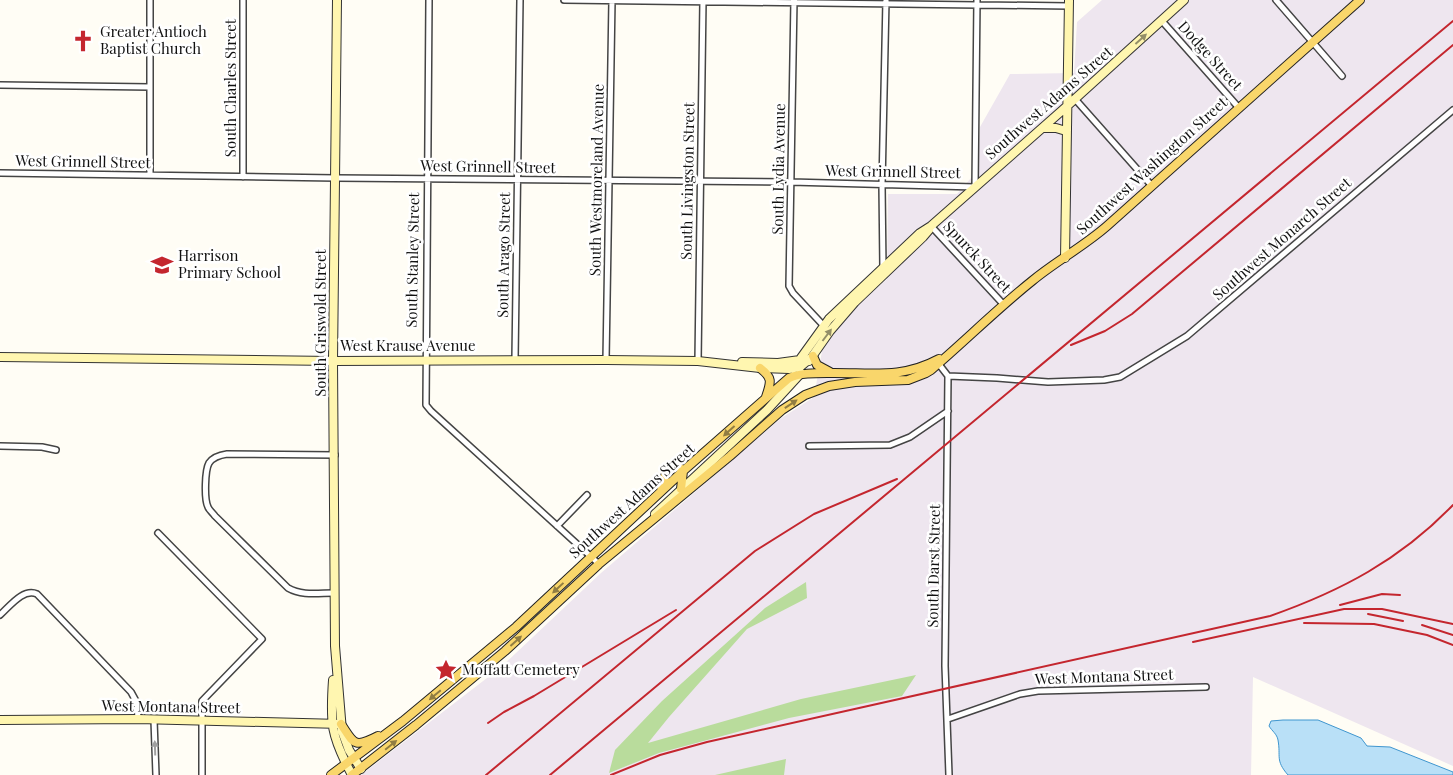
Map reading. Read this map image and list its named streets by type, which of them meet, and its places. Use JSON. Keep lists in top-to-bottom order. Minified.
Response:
{"streets":{"main road":["Southwest Adams Street","Southwest Washington Street"],"street":["Dodge Street","South Charles Street","West Grinnell Street","South Lydia Avenue","South Westmoreland Avenue","South Livingston Street","Southwest Monarch Street","South Arago Street","Spurck Street","South Stanley Street","South Griswold Street","West Krause Avenue","South Darst Street","West Montana Street"]},"crossings":[["Dodge Street","Southwest Adams Street"],["Dodge Street","Southwest Washington Street"],["South Charles Street","West Grinnell Street"],["Southwest Adams Street","West Grinnell Street"],["Southwest Adams Street","Southwest Washington Street"],["Southwest Adams Street","South Lydia Avenue"],["Southwest Adams Street","Spurck Street"],["Southwest Adams Street","South Stanley Street"],["Southwest Adams Street","South Griswold Street"],["Southwest Adams Street","West Krause Avenue"],["West Grinnell Street","South Lydia Avenue"],["West Grinnell Street","South Westmoreland Avenue"],["West Grinnell Street","South Livingston Street"],["West Grinnell Street","South Arago Street"],["West Grinnell Street","South Stanley Street"],["West Grinnell Street","South Griswold Street"],["Southwest Washington Street","Spurck Street"],["Southwest Washington Street","West Krause Avenue"],["South Westmoreland Avenue","West Krause Avenue"],["South Livingston Street","West Krause Avenue"],["Southwest Monarch Street","South Darst Street"],["South Arago Street","West Krause Avenue"],["South Stanley Street","West Krause Avenue"],["South Griswold Street","West Krause Avenue"],["South Griswold Street","West Montana Street"],["South Darst Street","West Montana Street"]],"places":{"church":["Greater Antioch Baptist Church"],"school or university":["Harrison Primary School"],"place":["Moffatt Cemetery"]}}
